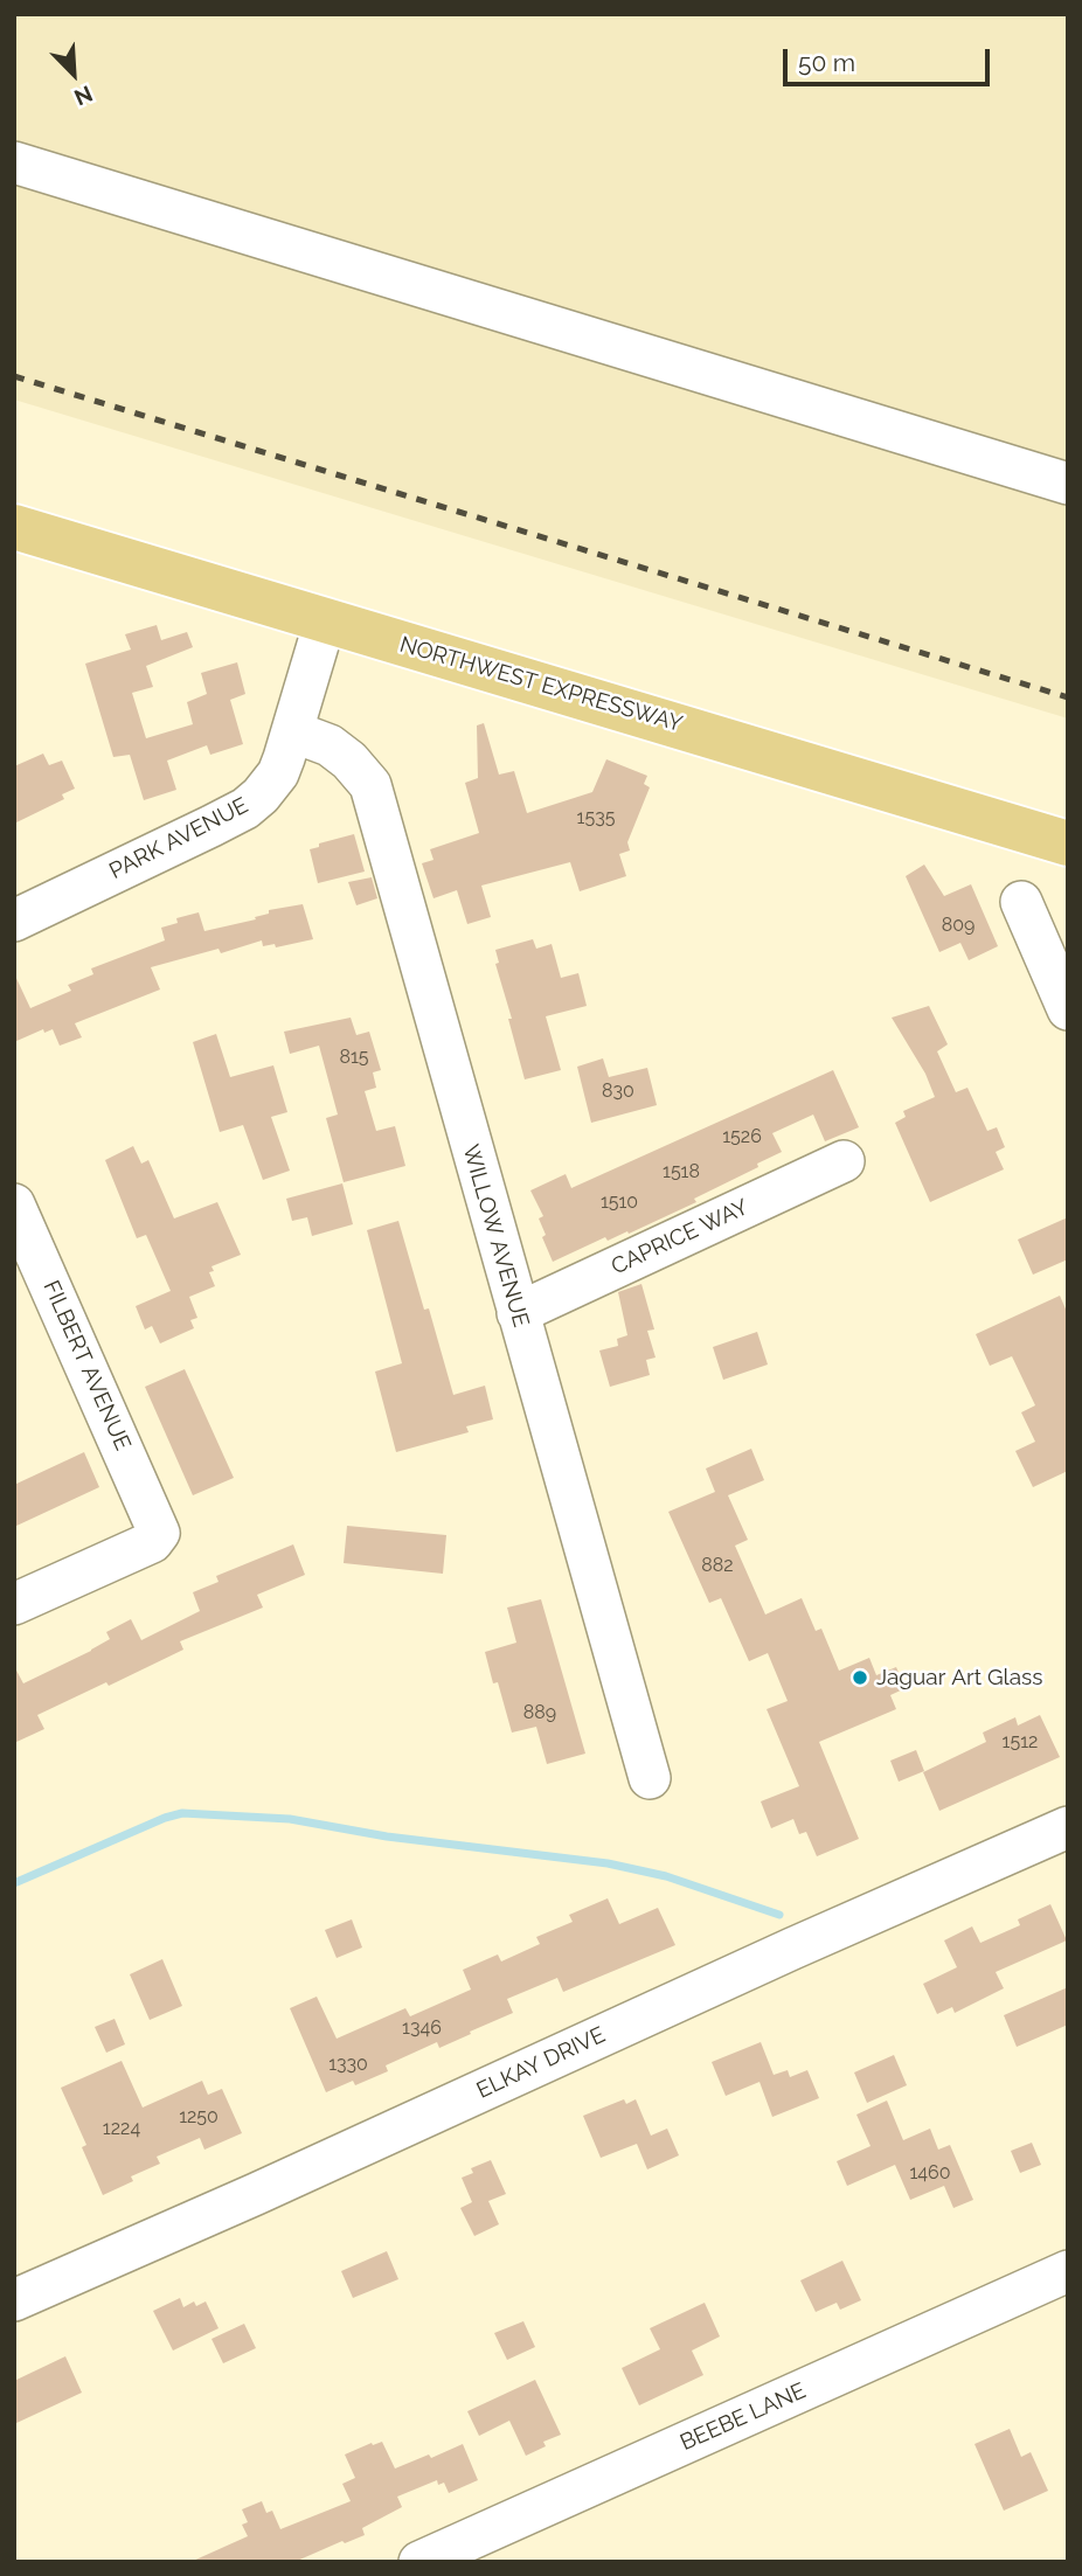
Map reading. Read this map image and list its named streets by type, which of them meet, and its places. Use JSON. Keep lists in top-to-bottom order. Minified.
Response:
{"streets":{"main road":["NORTHWEST EXPRESSWAY"],"street":["PARK AVENUE","WILLOW AVENUE","CAPRICE WAY","FILBERT AVENUE","ELKAY DRIVE","BEEBE LANE"]},"crossings":[["NORTHWEST EXPRESSWAY","PARK AVENUE"],["PARK AVENUE","WILLOW AVENUE"],["WILLOW AVENUE","CAPRICE WAY"]],"places":["Jaguar Art Glass"],"house_numbers":["1535","809","815","830","1526","1518","1510","882","889","1512","1346","1330","1250","1224","1460"],"scale_bar":"50 m","north":"bottom right"}
